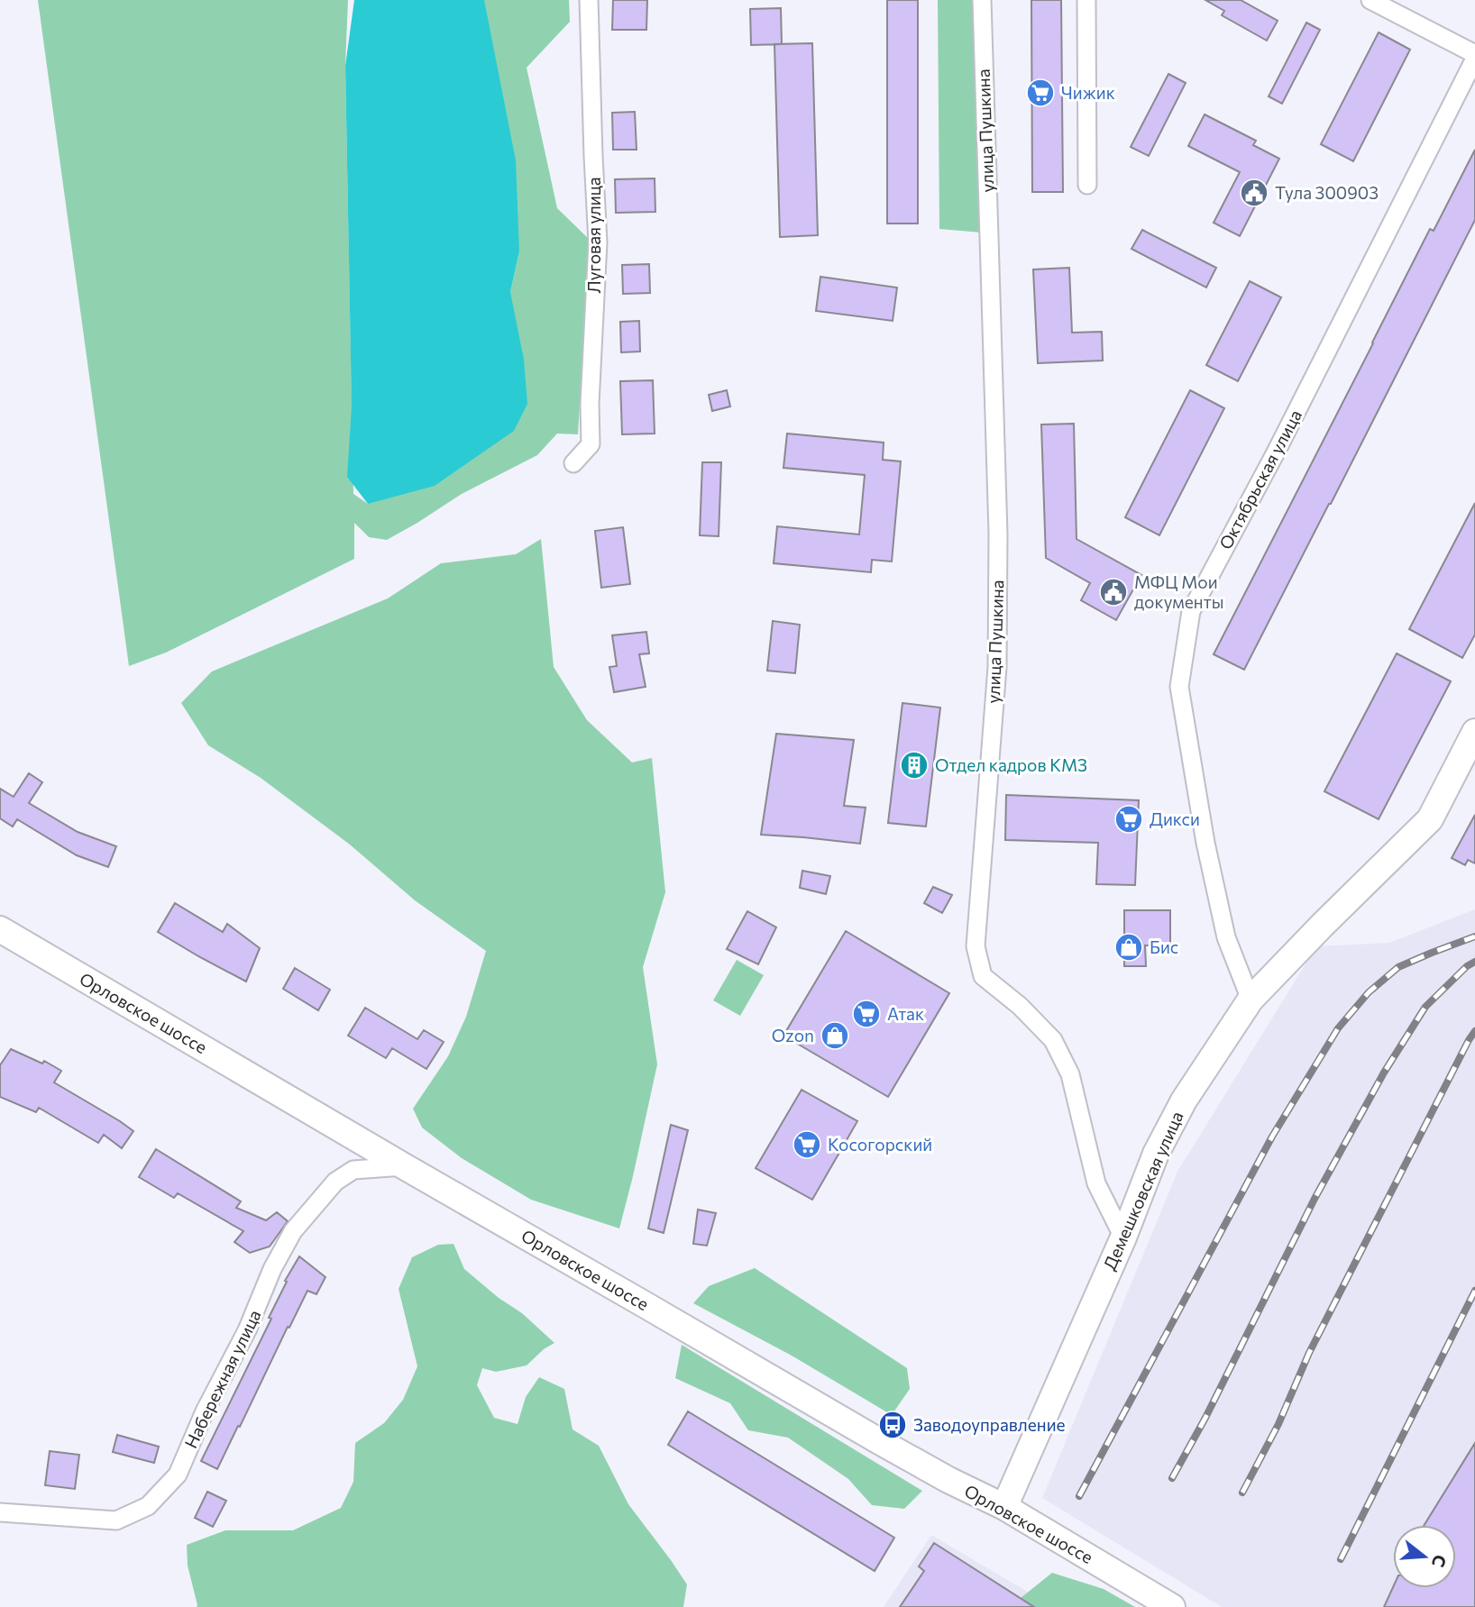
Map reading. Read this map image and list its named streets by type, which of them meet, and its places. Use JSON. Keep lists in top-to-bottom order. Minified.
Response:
{"streets":{"main road":["Орловское шоссе","Демешковская улица"],"street":["улица Пушкина","Луговая улица","Октябрьская улица","Набережная улица"]},"crossings":[["улица Пушкина","Демешковская улица"],["Октябрьская улица","Демешковская улица"],["Орловское шоссе","Демешковская улица"],["Орловское шоссе","Набережная улица"]],"places":{"supermarket":["Чижик","Дикси","Атак","Косогорский"],"public building":["Тула 300903","МФЦ Мои документы"],"building":["Отдел кадров КМЗ"],"shop":["Бис","Ozon"],"bus stop":["Заводоуправление"]},"north":"right"}
